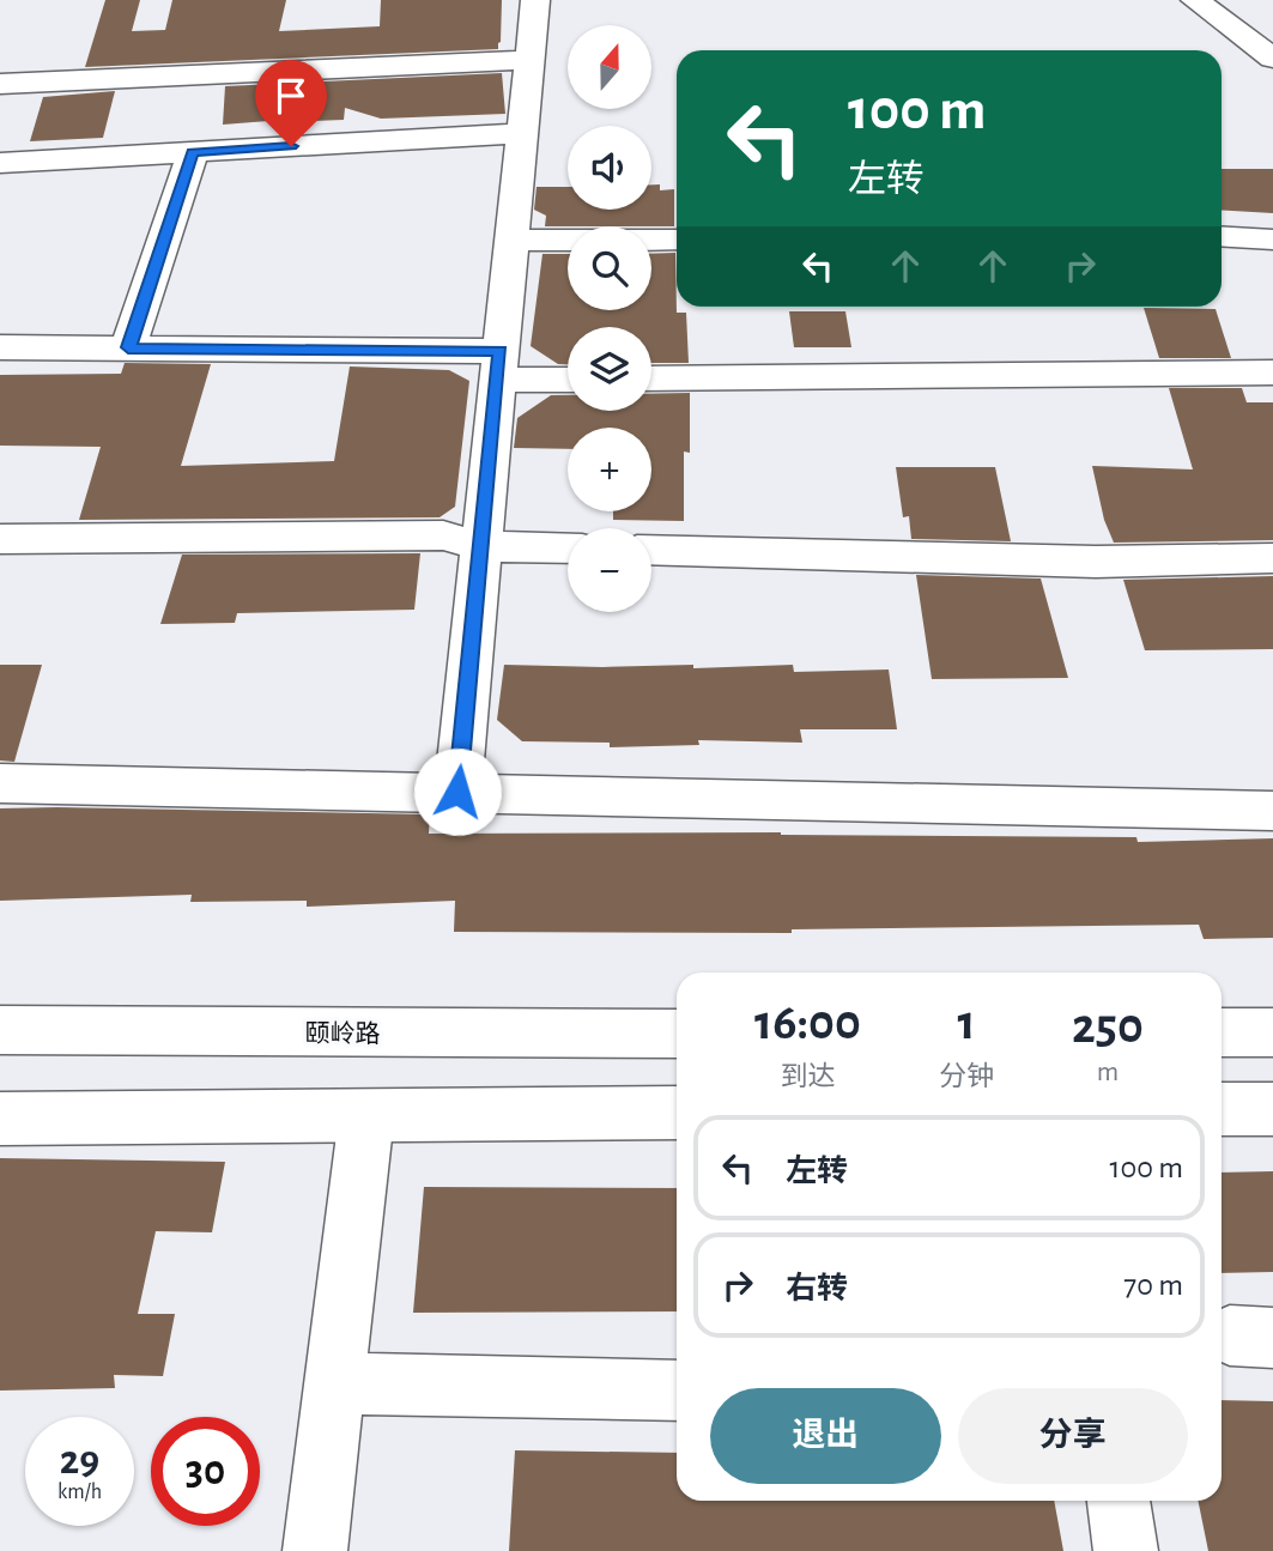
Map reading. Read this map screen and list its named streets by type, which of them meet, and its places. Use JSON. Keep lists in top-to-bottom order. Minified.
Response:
{"streets":{"street":["颐岭路"]},"north":"top","page":{"map_buttons":["+","−"],"turn":["100 m","左转"],"eta":["16:00","到达","1","分钟","250","m"],"list":[{"name":"左转","value":"100 m"},{"name":"右转","value":"70 m"}],"buttons":["退出","分享"],"speed":"29 km/h","limit":"30"}}
